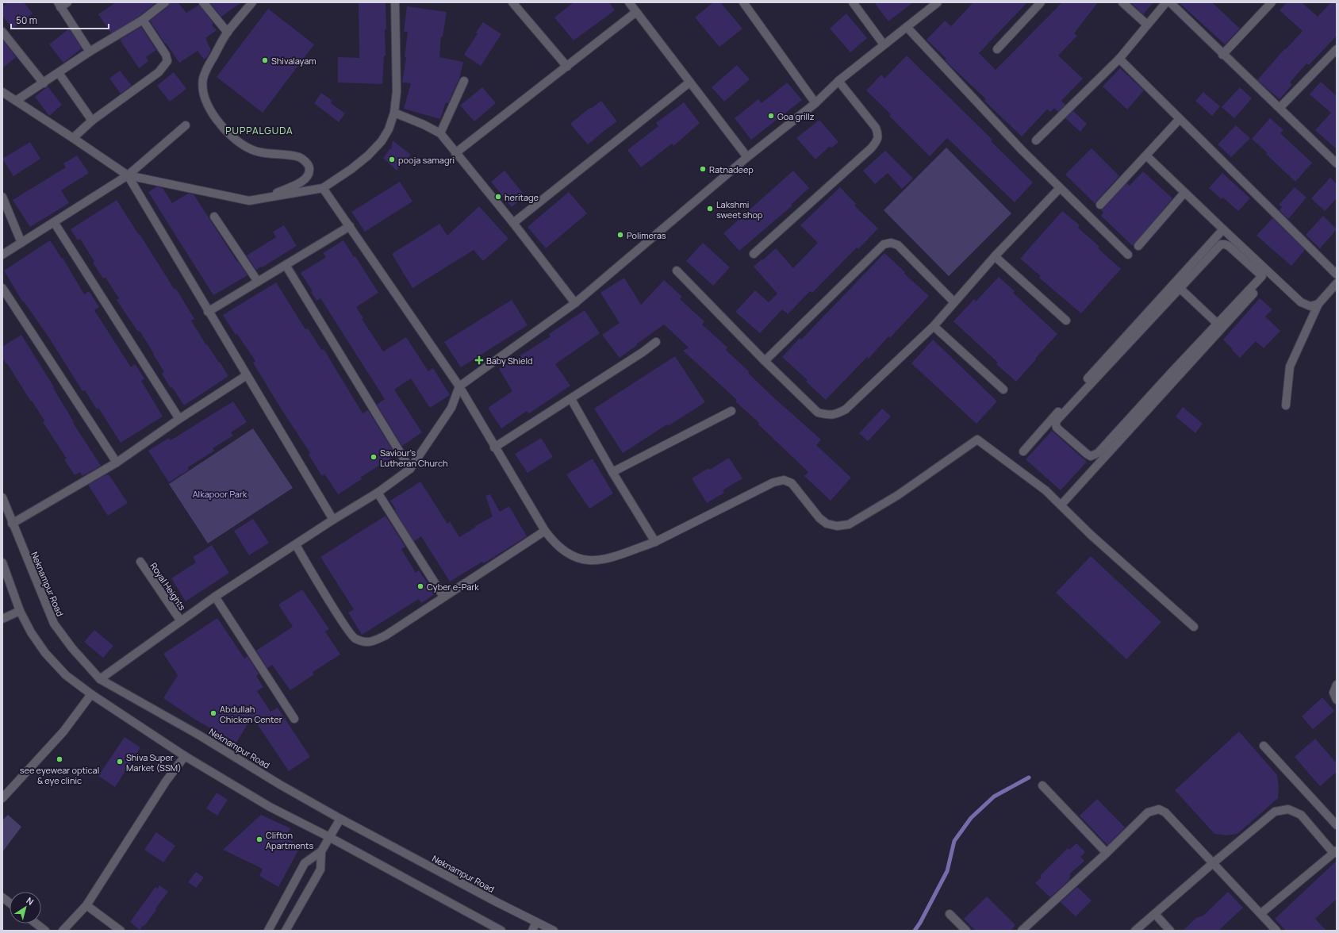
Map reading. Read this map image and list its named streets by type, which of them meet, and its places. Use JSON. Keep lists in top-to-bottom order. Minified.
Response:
{"streets":{"street":["Neknampur Road","Royal Heights"]},"districts":["PUPPALGUDA"],"parks":["Alkapoor Park"],"places":{"other":["Shivalayam","Goa grillz","pooja samagri","Ratnadeep","heritage","Lakshmi sweet shop","Polimeras","Saviour's Lutheran Church","Cyber e-Park","Abdullah Chicken Center","see eyewear optical & eye clinic","Shiva Super Market (SSM)","Clifton Apartments"],"health":["Baby Shield"]},"scale_bar":"50 m","north":"top right"}
